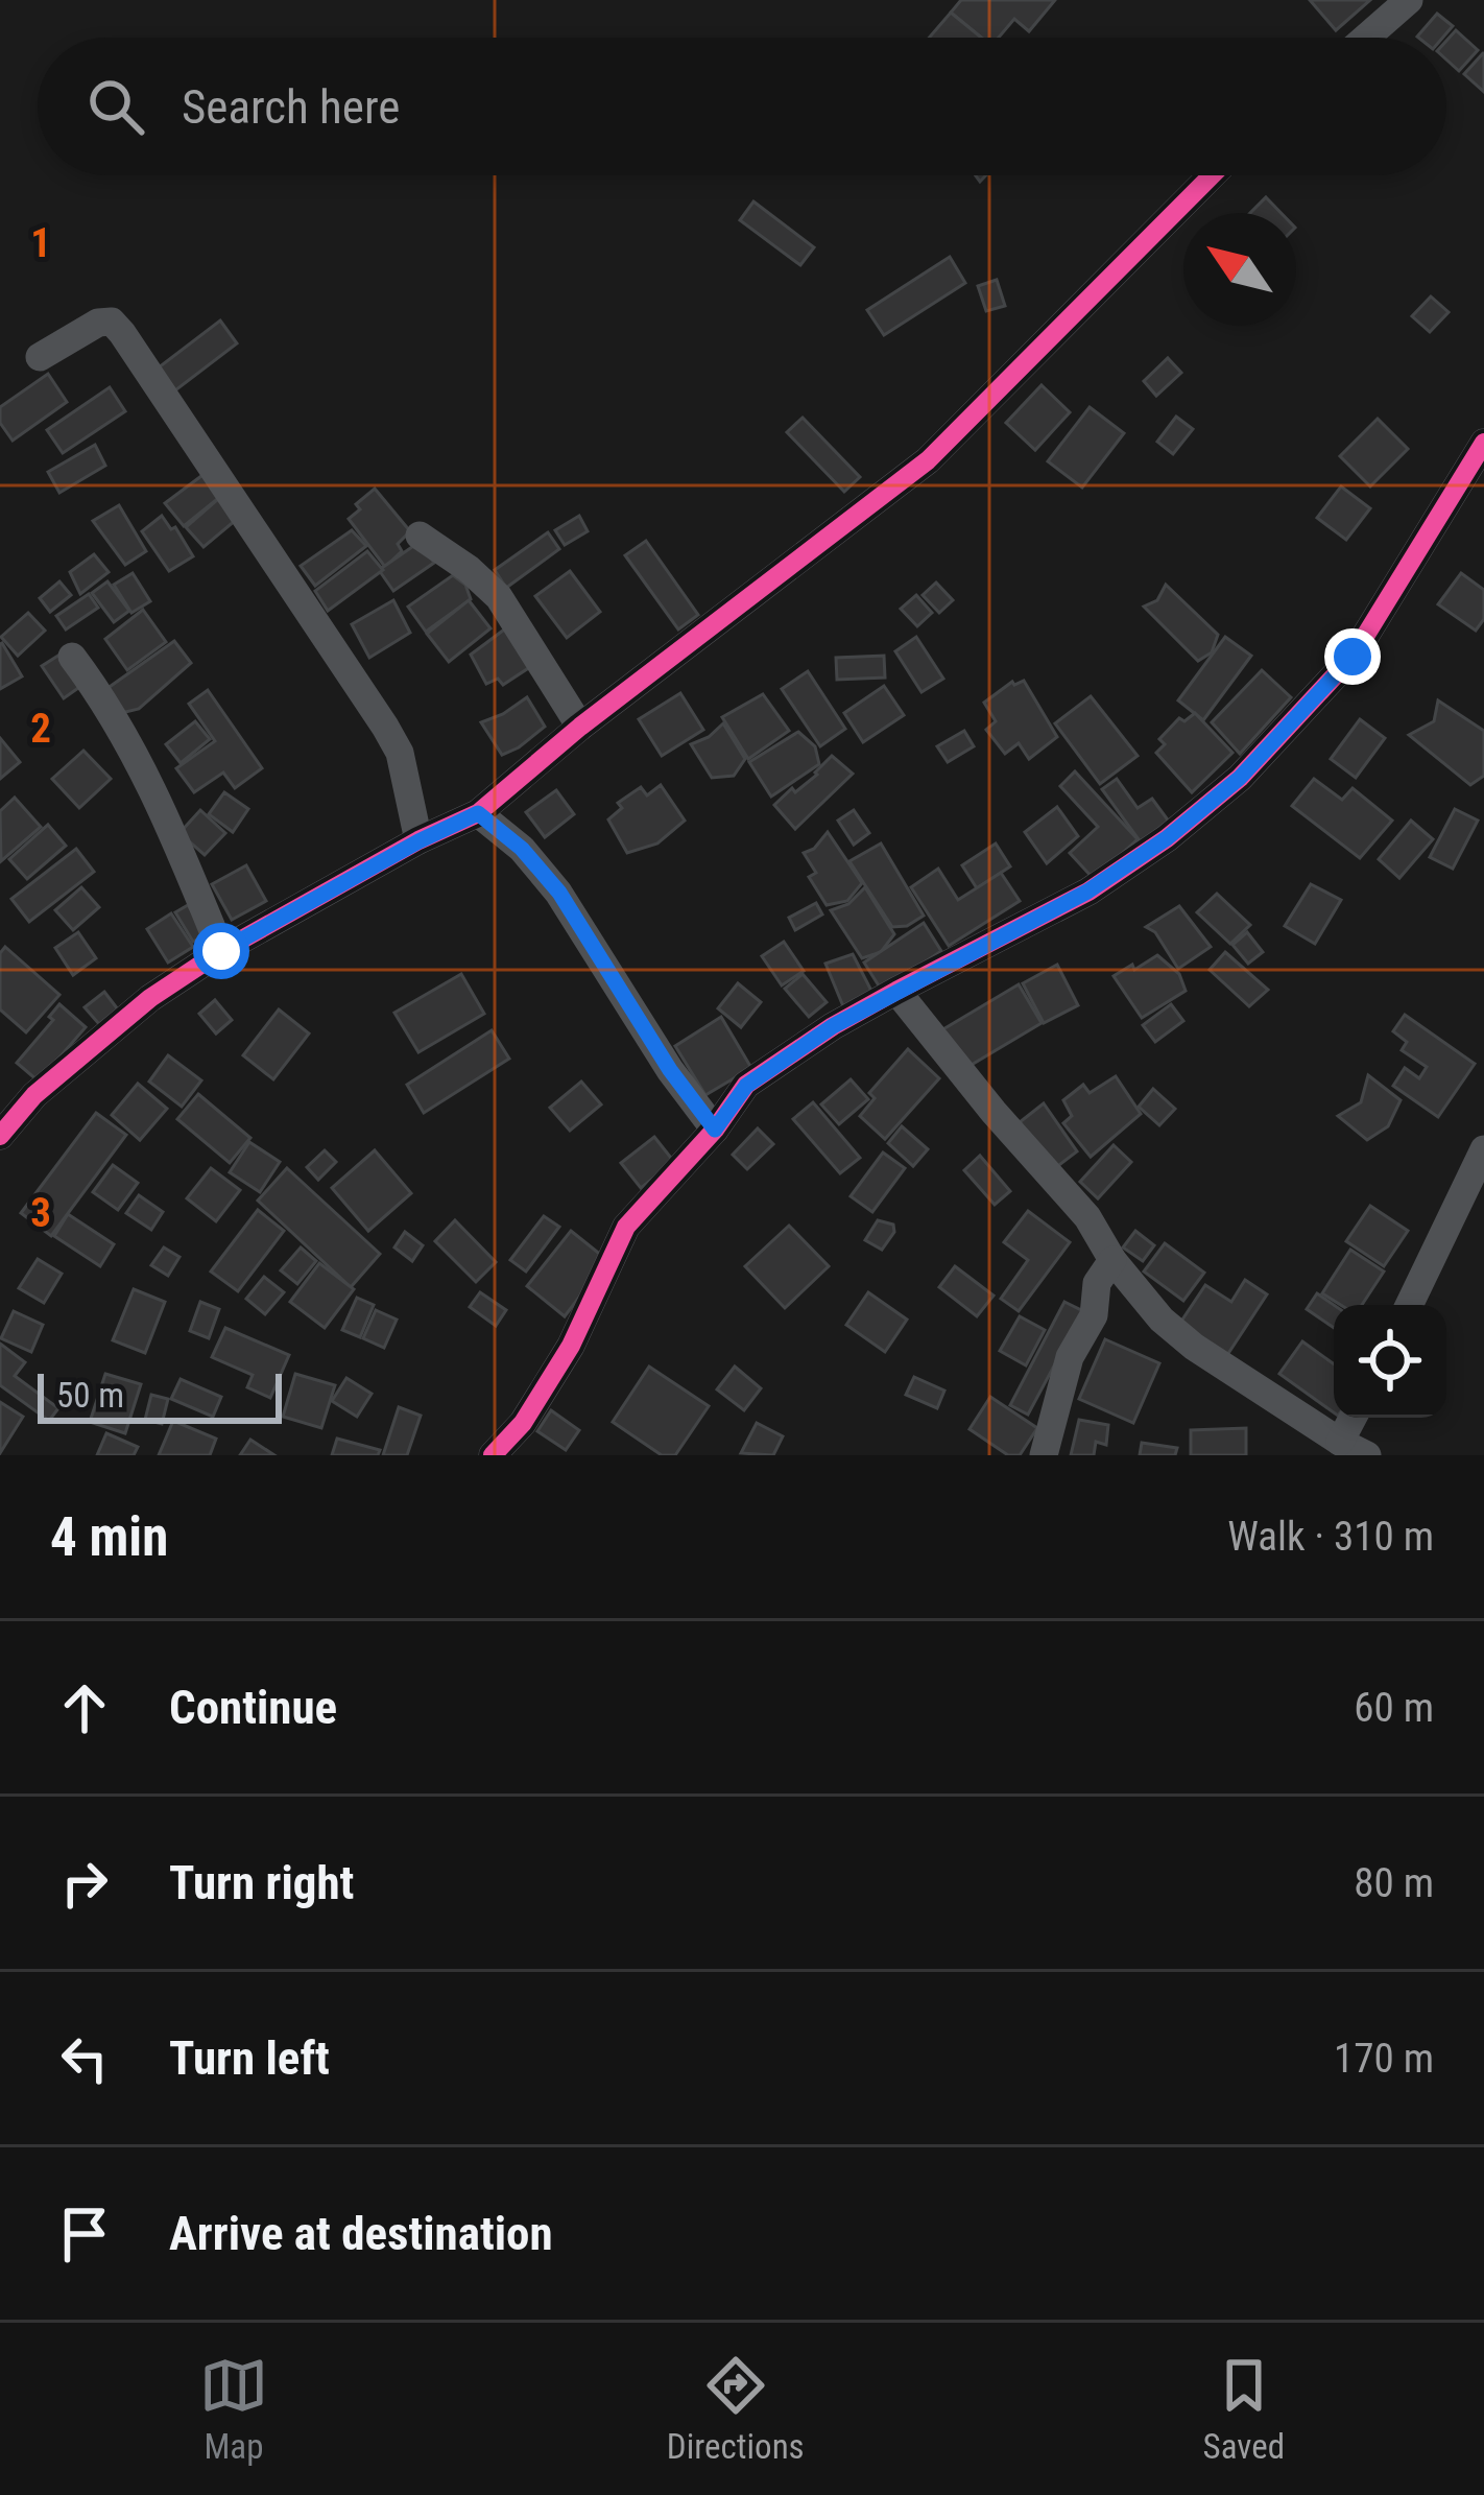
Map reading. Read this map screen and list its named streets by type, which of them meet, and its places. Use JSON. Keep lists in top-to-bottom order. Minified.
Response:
{"scale_bar":"50 m","north":"top left","page":{"search":"Search here","scale":"50 m","heading":["4 min","Walk · 310 m"],"list":[["Continue","60 m"],["Turn right","80 m"],["Turn left","170 m"],"Arrive at destination"],"nav":["Map","Directions","Saved"]},"grid":{"rows":["1","2","3"]}}
